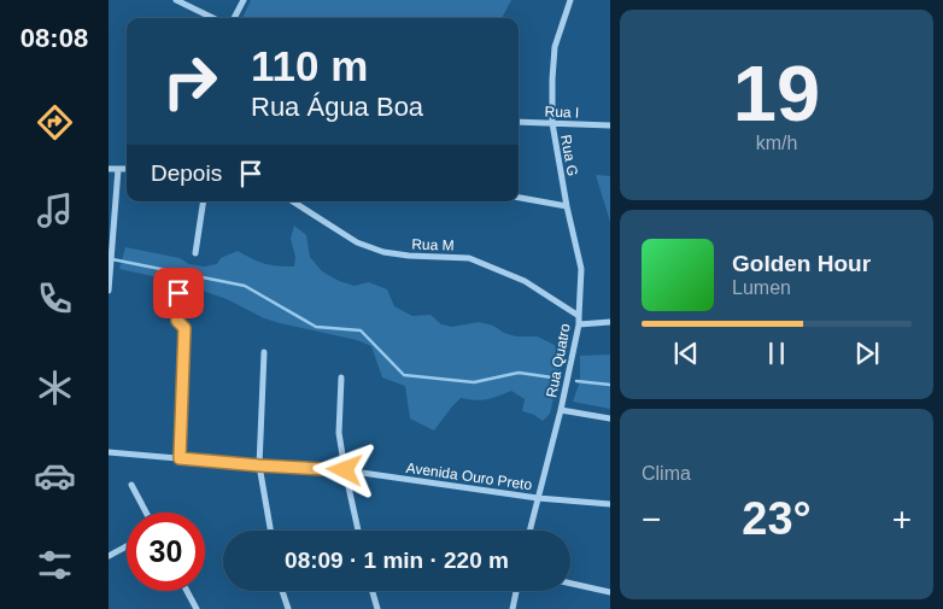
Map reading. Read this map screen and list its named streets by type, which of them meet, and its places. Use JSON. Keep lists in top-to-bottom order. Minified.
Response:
{"streets":{"street":["Rua I","Rua G","Rua M","Rua Quatro","Avenida Ouro Preto"]},"crossings":[["Rua I","Rua G"],["Rua G","Rua M"],["Rua G","Rua Quatro"],["Rua M","Rua Quatro"],["Rua Quatro","Avenida Ouro Preto"]],"page":{"tabs":"08:08","tile":[["19","km/h"],"Clima"],"turn":["110 m","Rua Água Boa"],"then":"Depois","song":["Golden Hour","Lumen"],"heat":["−","23°","+"],"limit":"30","trip":"08:09 · 1 min · 220 m"}}
